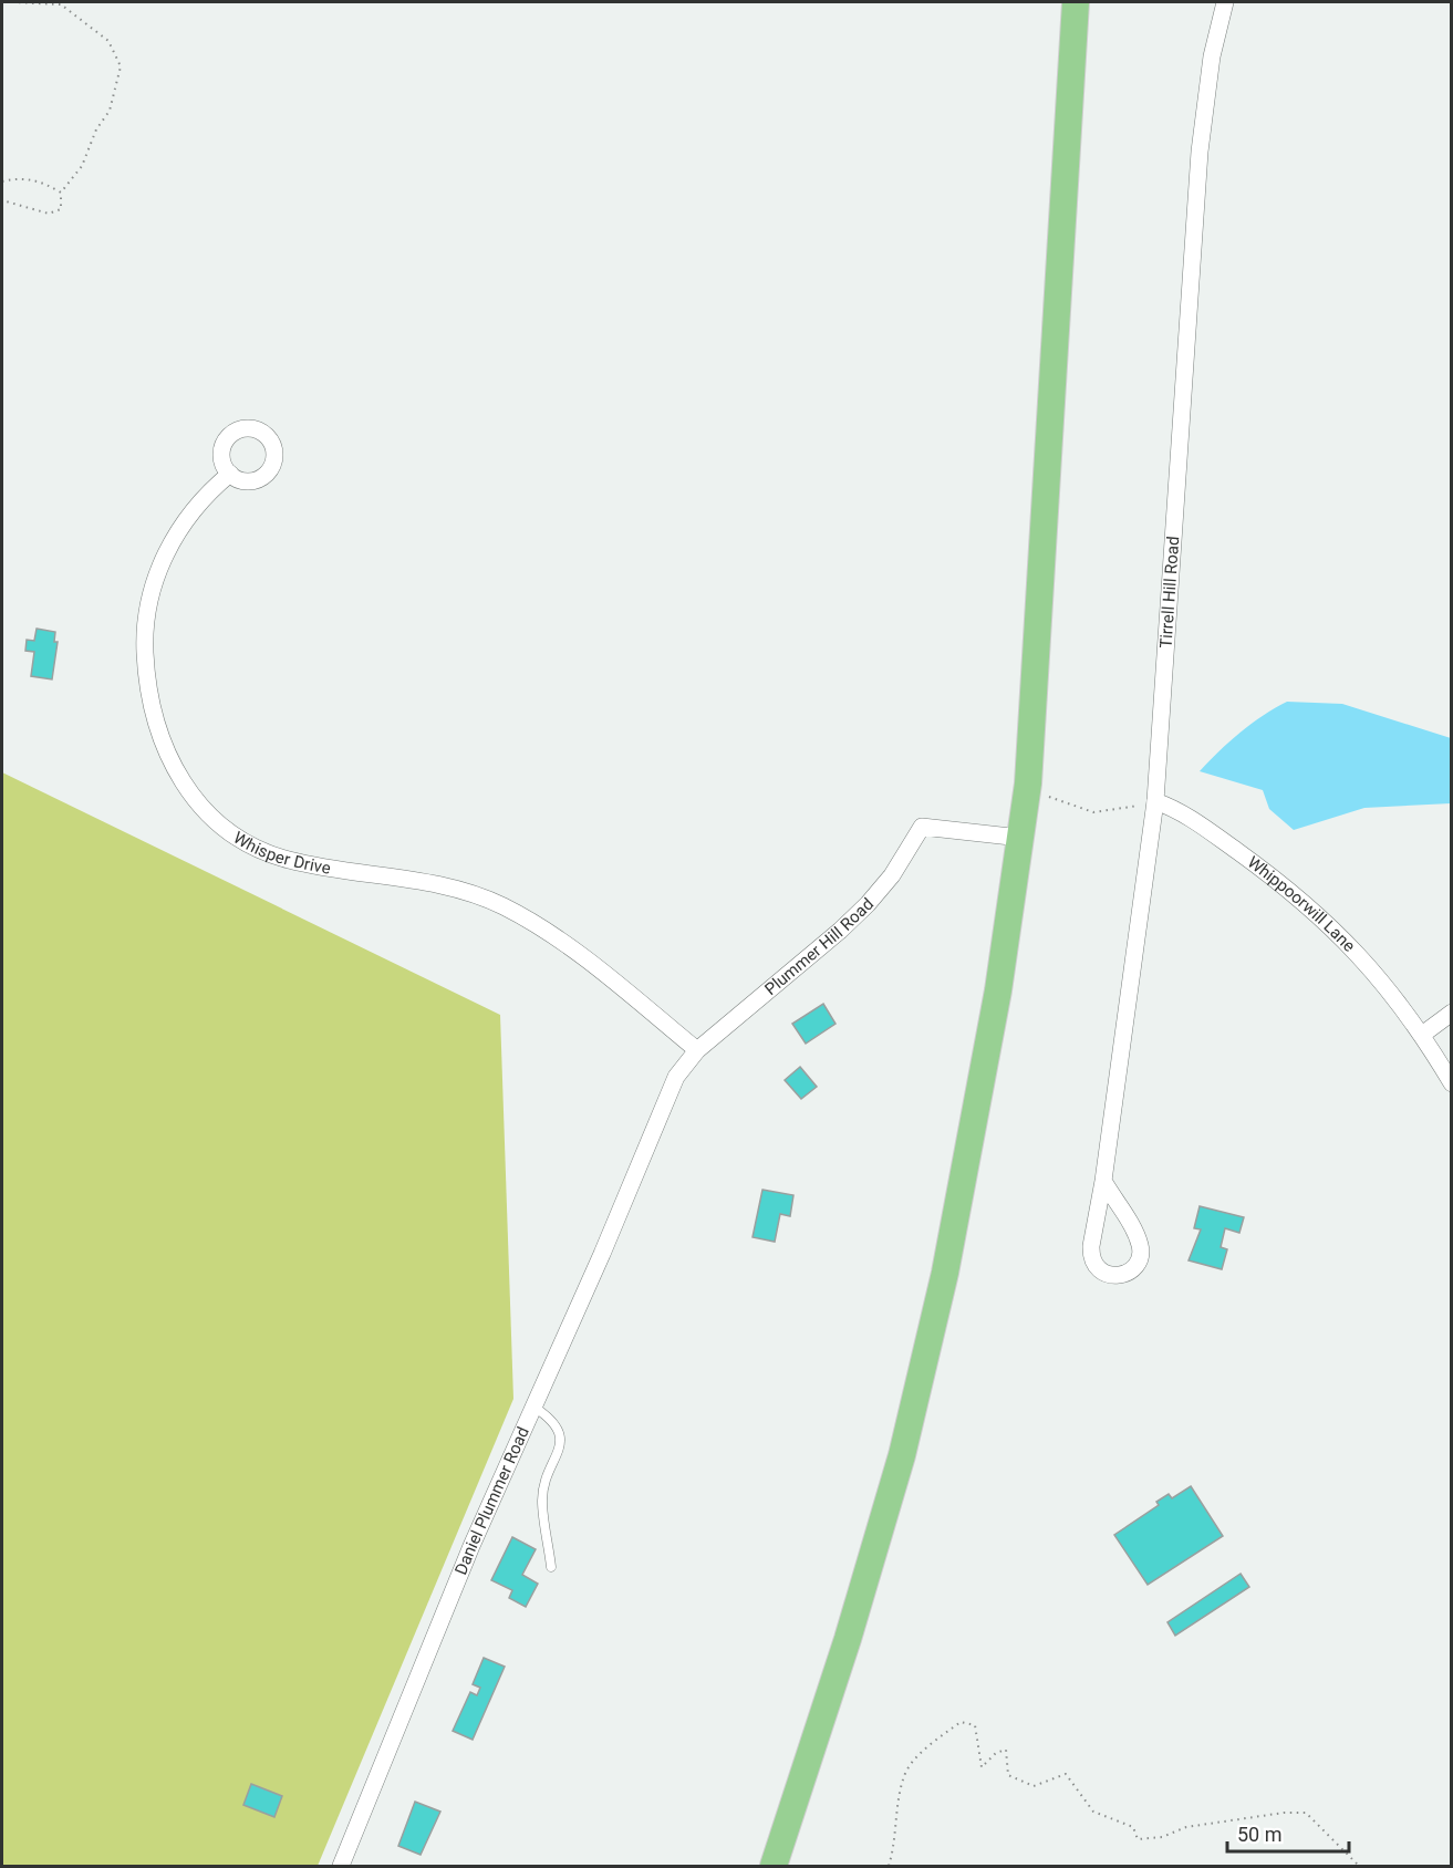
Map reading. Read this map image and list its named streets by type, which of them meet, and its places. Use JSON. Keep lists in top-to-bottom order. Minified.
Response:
{"streets":{"street":["Tirrell Hill Road","Whisper Drive","Whippoorwill Lane","Plummer Hill Road","Daniel Plummer Road"]},"crossings":[["Tirrell Hill Road","Whippoorwill Lane"],["Whisper Drive","Plummer Hill Road"],["Plummer Hill Road","Daniel Plummer Road"]],"scale_bar":"50 m"}
